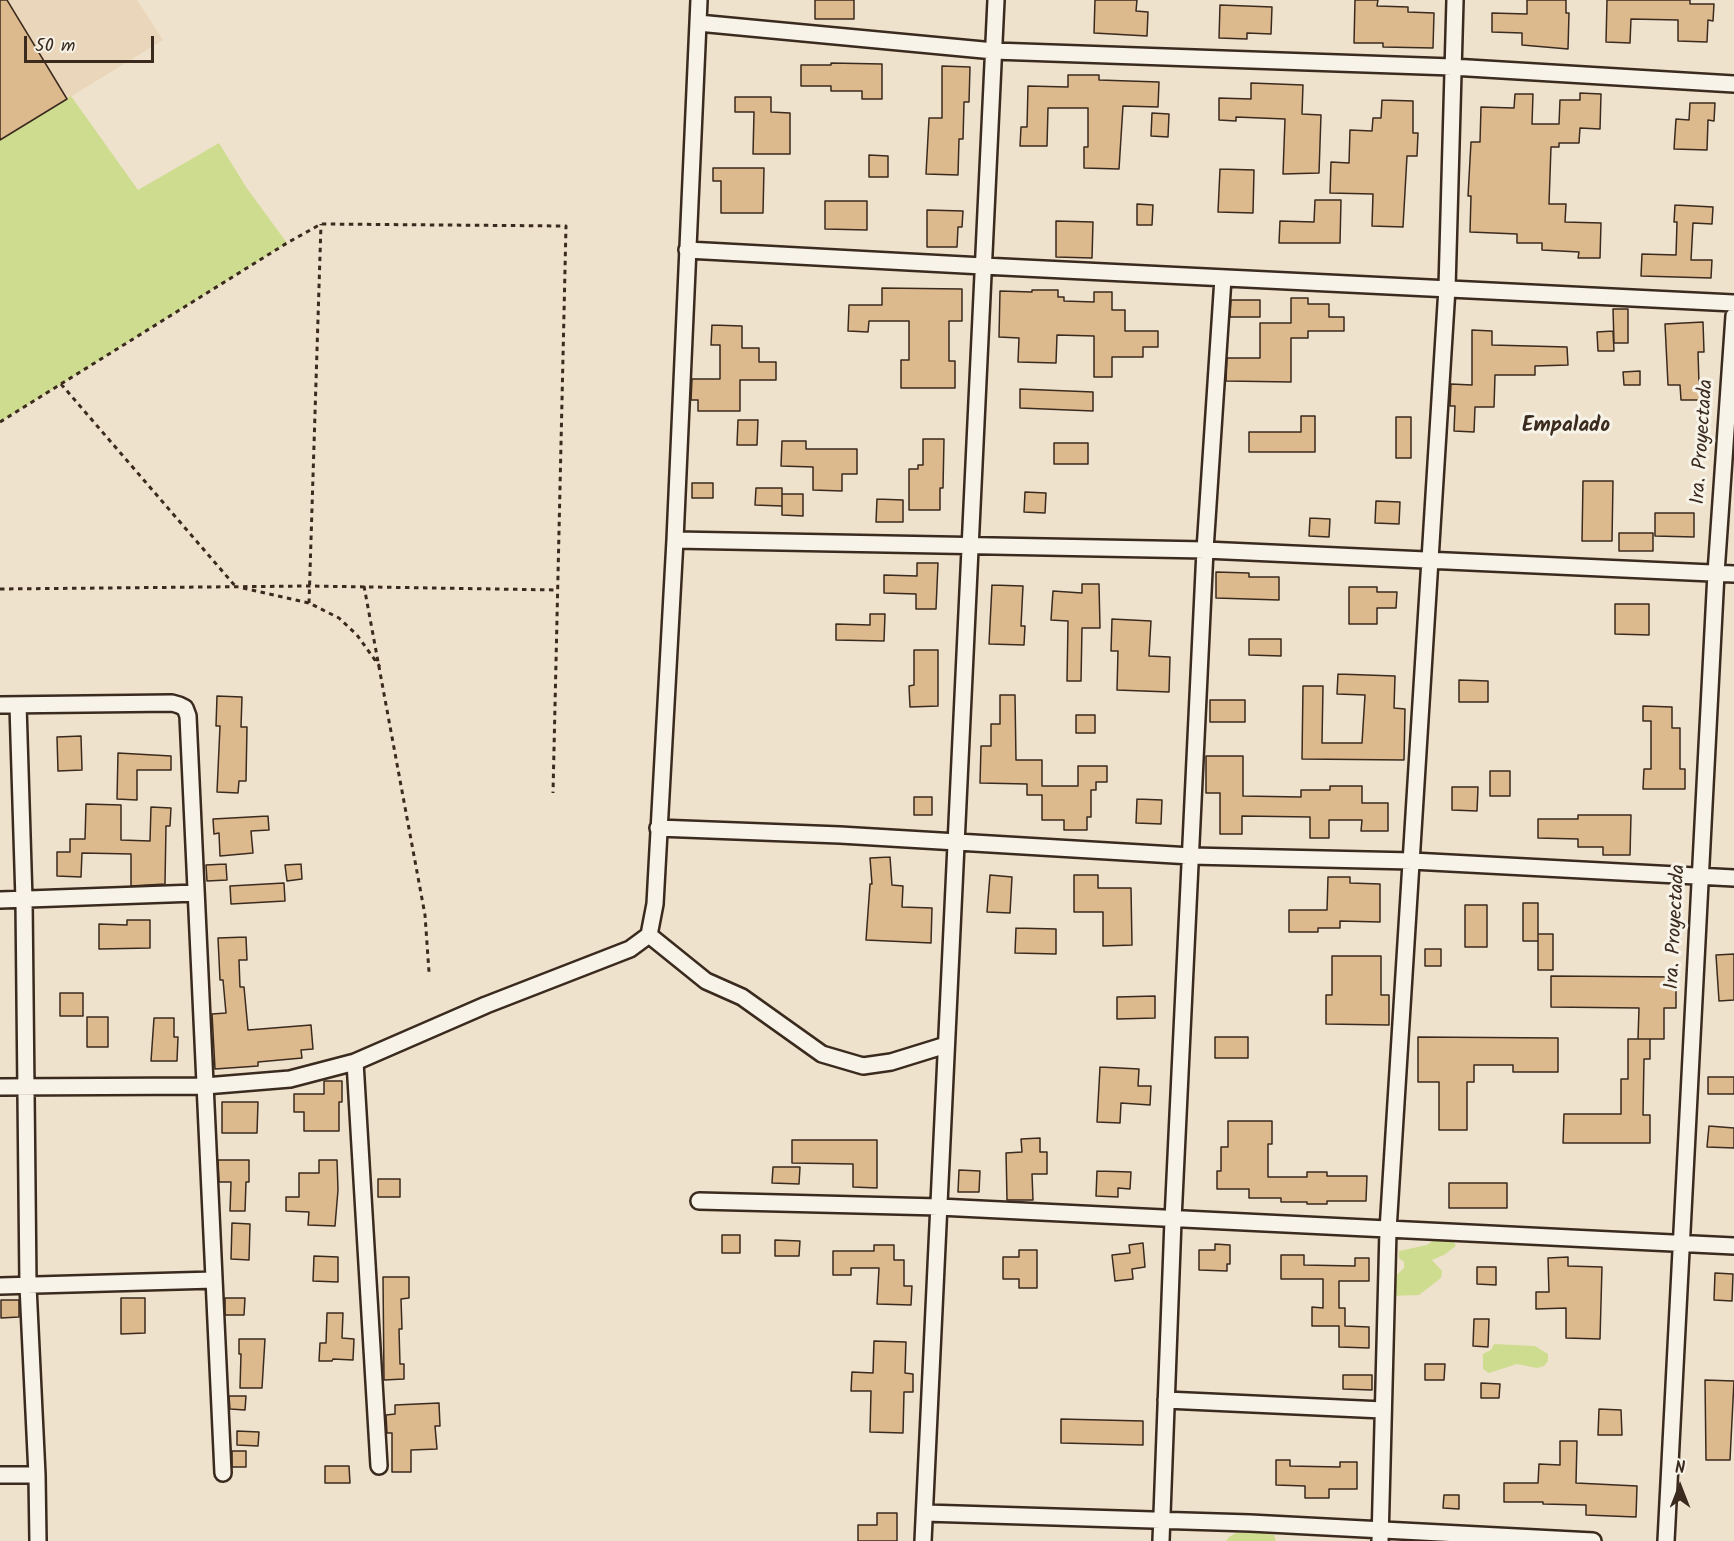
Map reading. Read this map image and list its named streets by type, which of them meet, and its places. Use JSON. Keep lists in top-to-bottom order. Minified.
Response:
{"streets":{"street":["1ra. Proyectada"]},"districts":["Empalado"],"scale_bar":"50 m","north":"top"}
